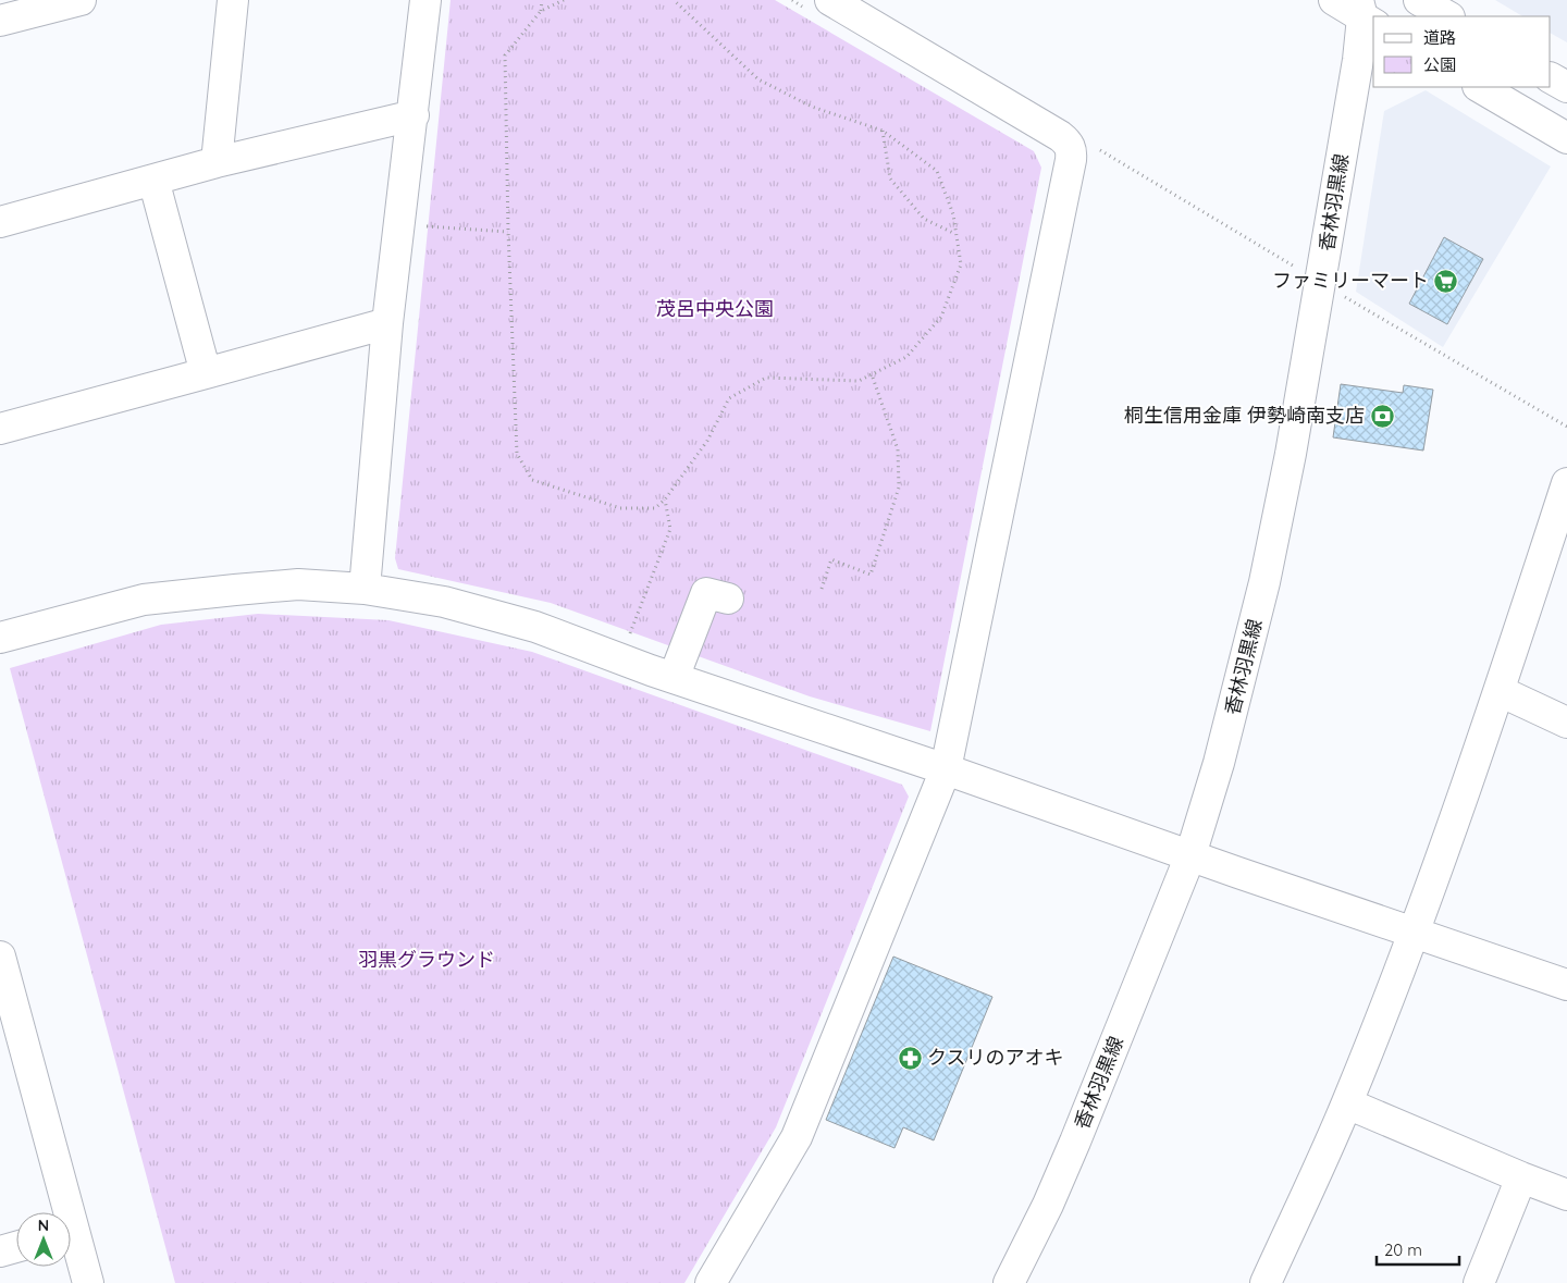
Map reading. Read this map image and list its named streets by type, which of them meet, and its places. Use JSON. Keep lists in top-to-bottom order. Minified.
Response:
{"streets":{"main road":["香林羽黒線"]},"parks":["茂呂中央公園","羽黒グラウンド"],"places":{"supermarket":["ファミリーマート"],"bank":["桐生信用金庫 伊勢崎南支店"],"pharmacy":["クスリのアオキ"]},"legend":["道路","公園"],"scale_bar":"20 m","north":"top"}
